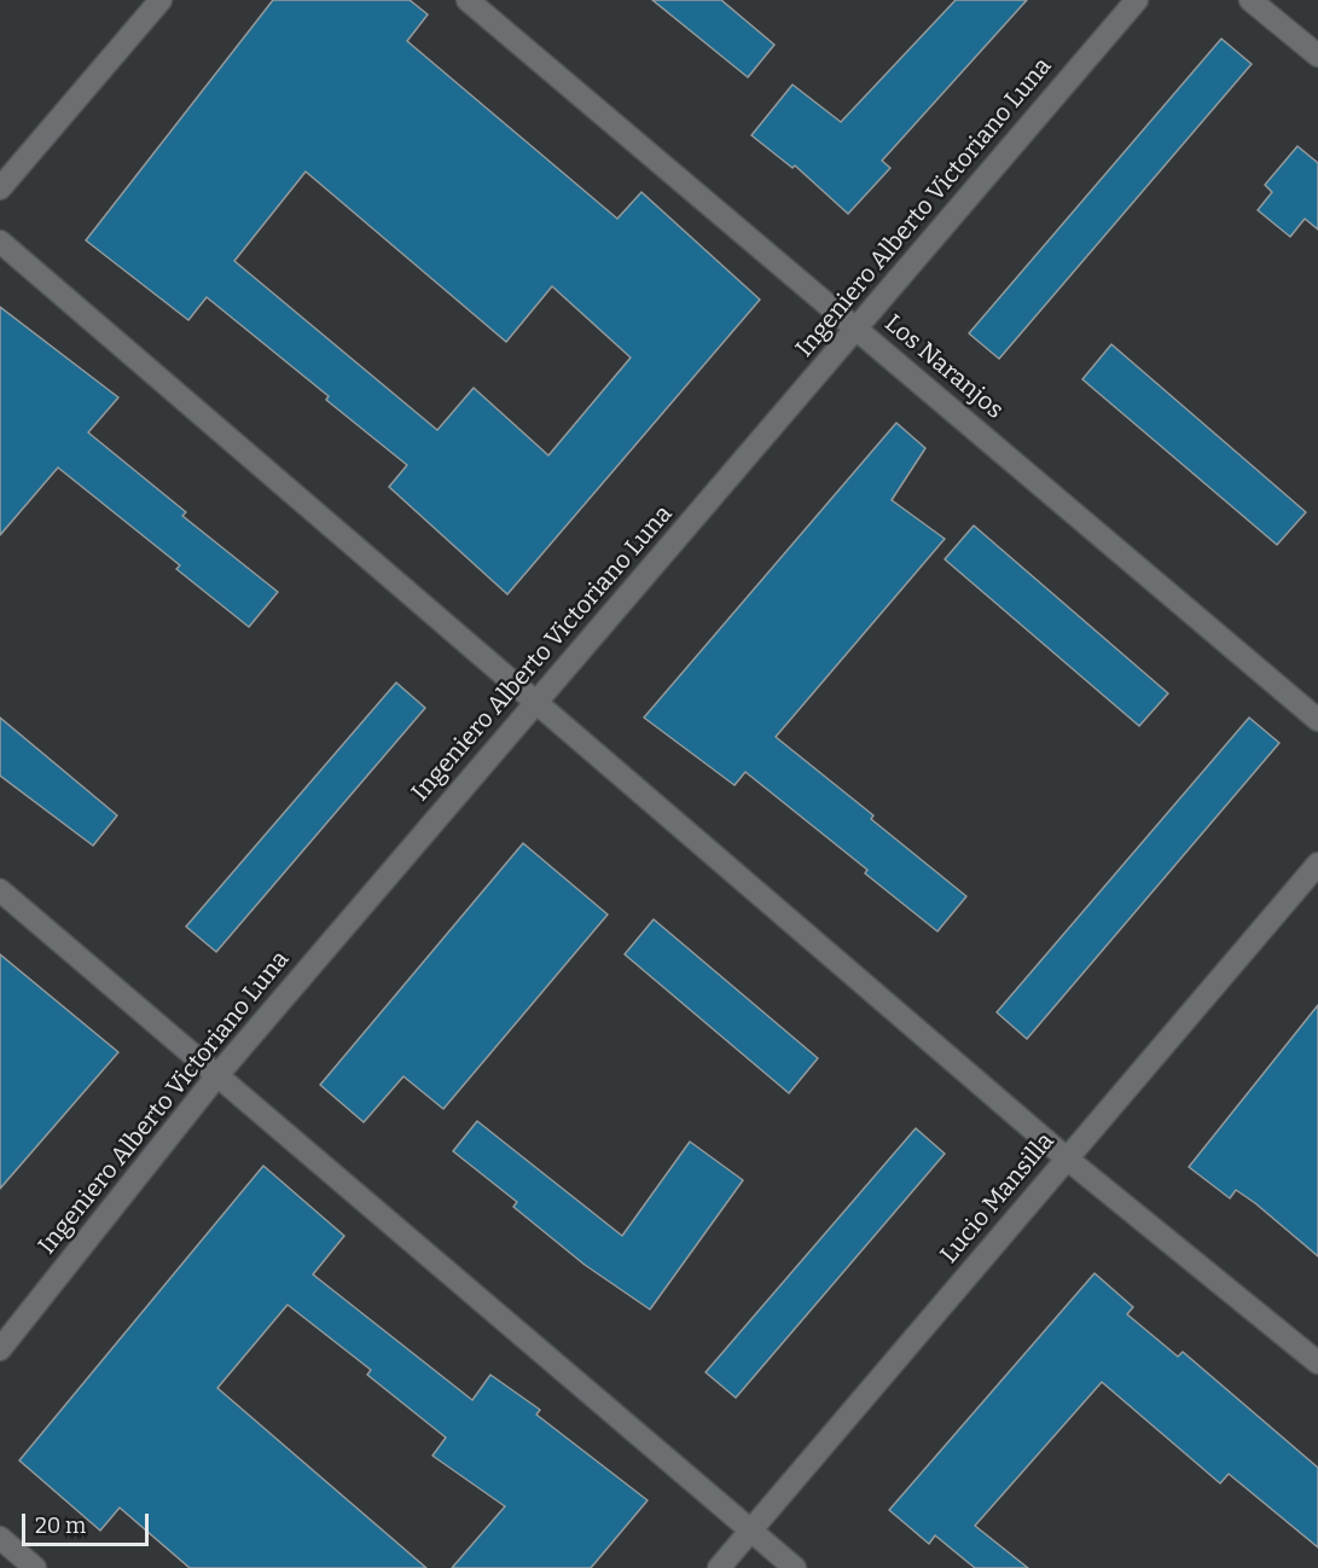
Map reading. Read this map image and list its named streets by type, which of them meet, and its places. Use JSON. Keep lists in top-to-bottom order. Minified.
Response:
{"streets":{"street":["Ingeniero Alberto Victoriano Luna","Los Naranjos","Lucio Mansilla"]},"crossings":[["Ingeniero Alberto Victoriano Luna","Los Naranjos"]],"scale_bar":"20 m"}
